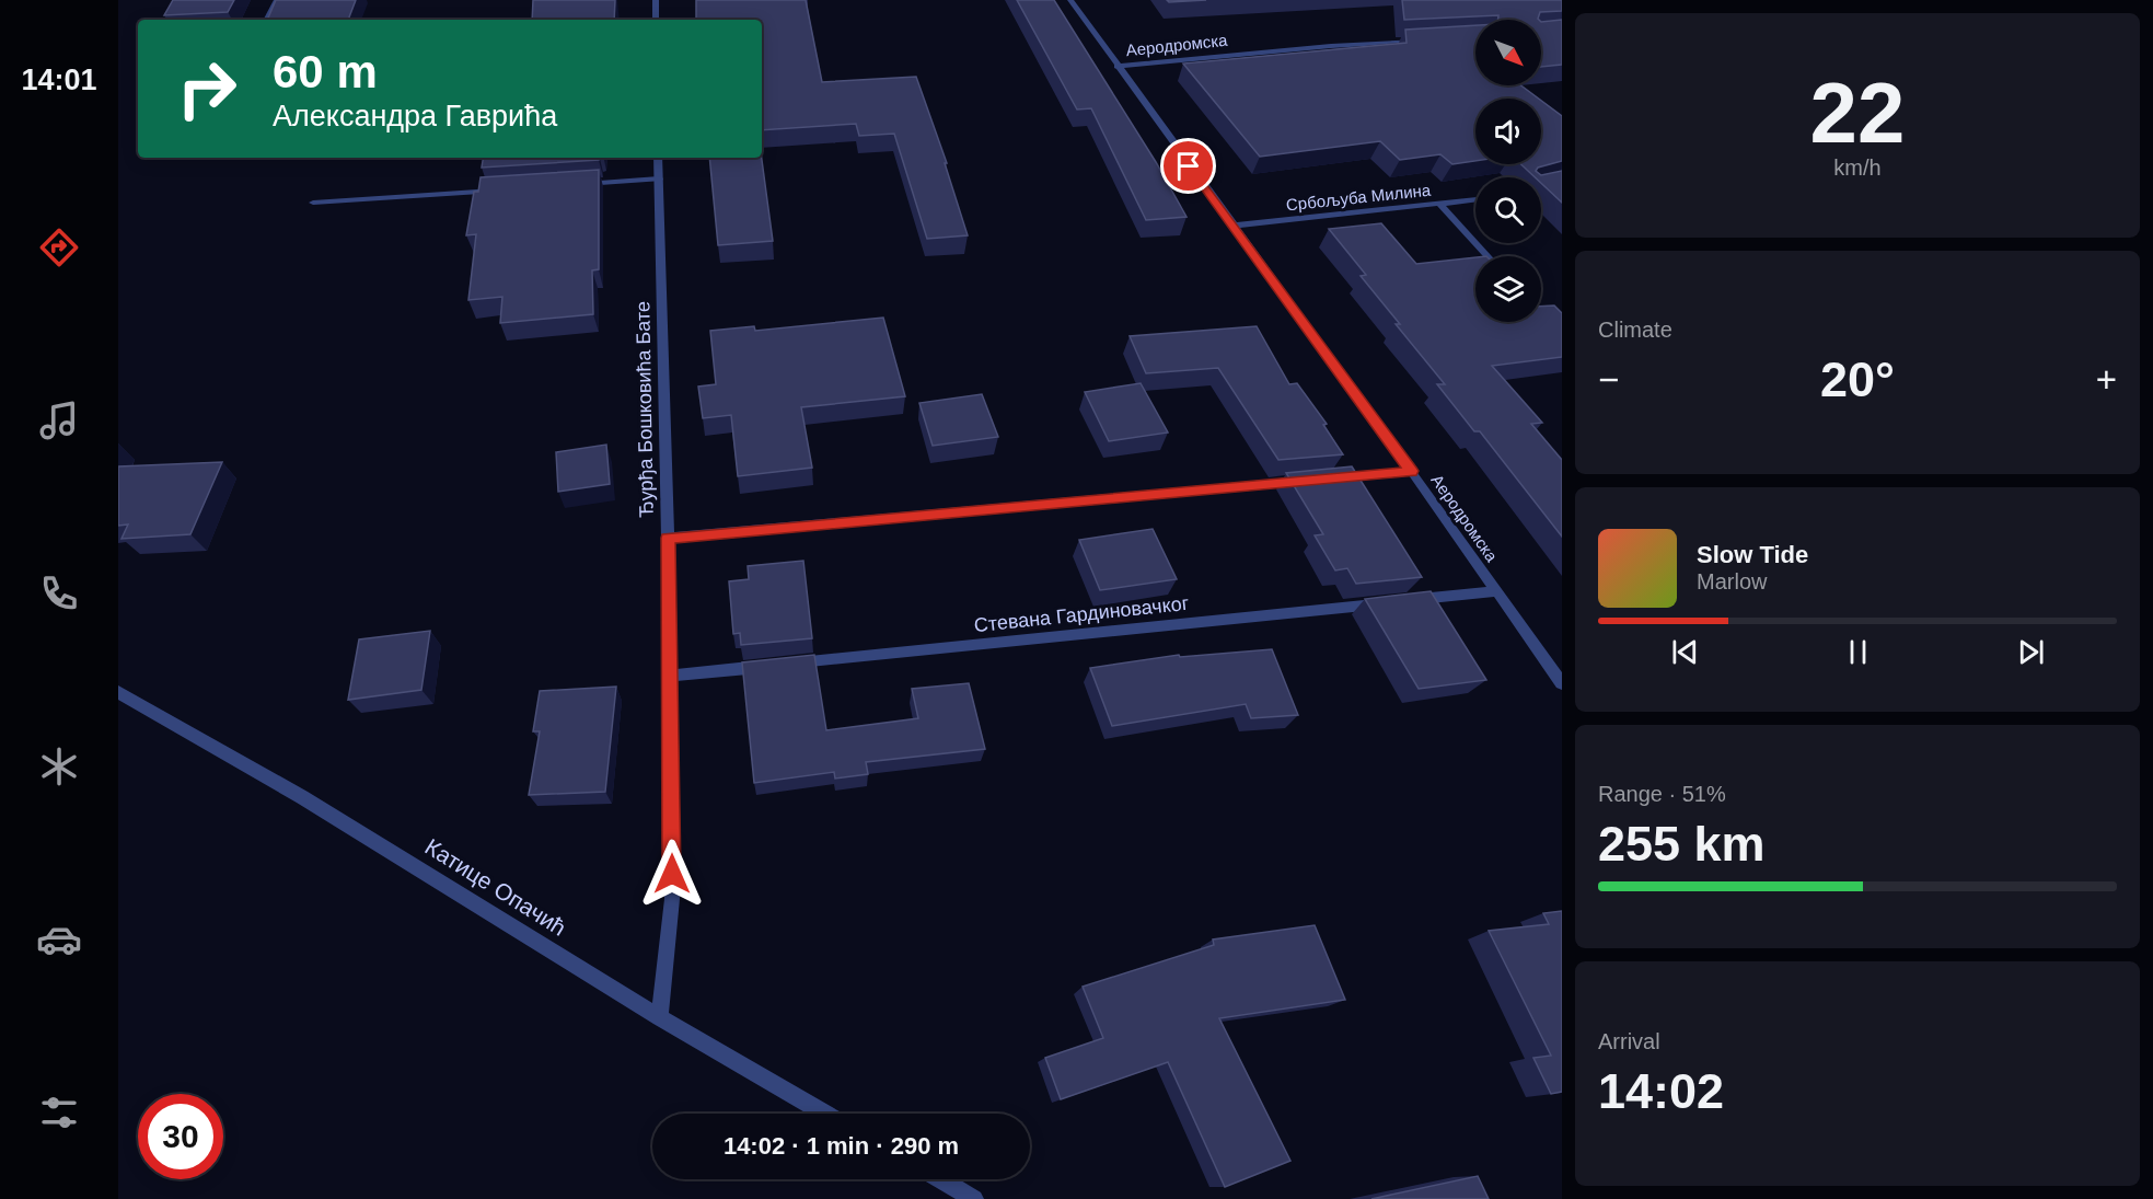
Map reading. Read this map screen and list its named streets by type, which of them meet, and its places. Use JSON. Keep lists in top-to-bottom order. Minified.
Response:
{"streets":{"street":["Аеродромска","Србољуба Милина","Ђурђа Бошковића Бате","Стевана Гардиновачког","Катице Опачић"]},"crossings":[["Аеродромска","Србољуба Милина"],["Аеродромска","Стевана Гардиновачког"],["Ђурђа Бошковића Бате","Стевана Гардиновачког"],["Ђурђа Бошковића Бате","Катице Опачић"]],"north":"bottom right","page":{"tabs":"14:01","tile":[["22","km/h"],"Climate",["Range · 51%","255 km"],["Arrival","14:02"]],"turn":["60 m","Александра Гаврића"],"heat":["−","20°","+"],"song":["Slow Tide","Marlow"],"limit":"30","trip":"14:02 · 1 min · 290 m"}}
